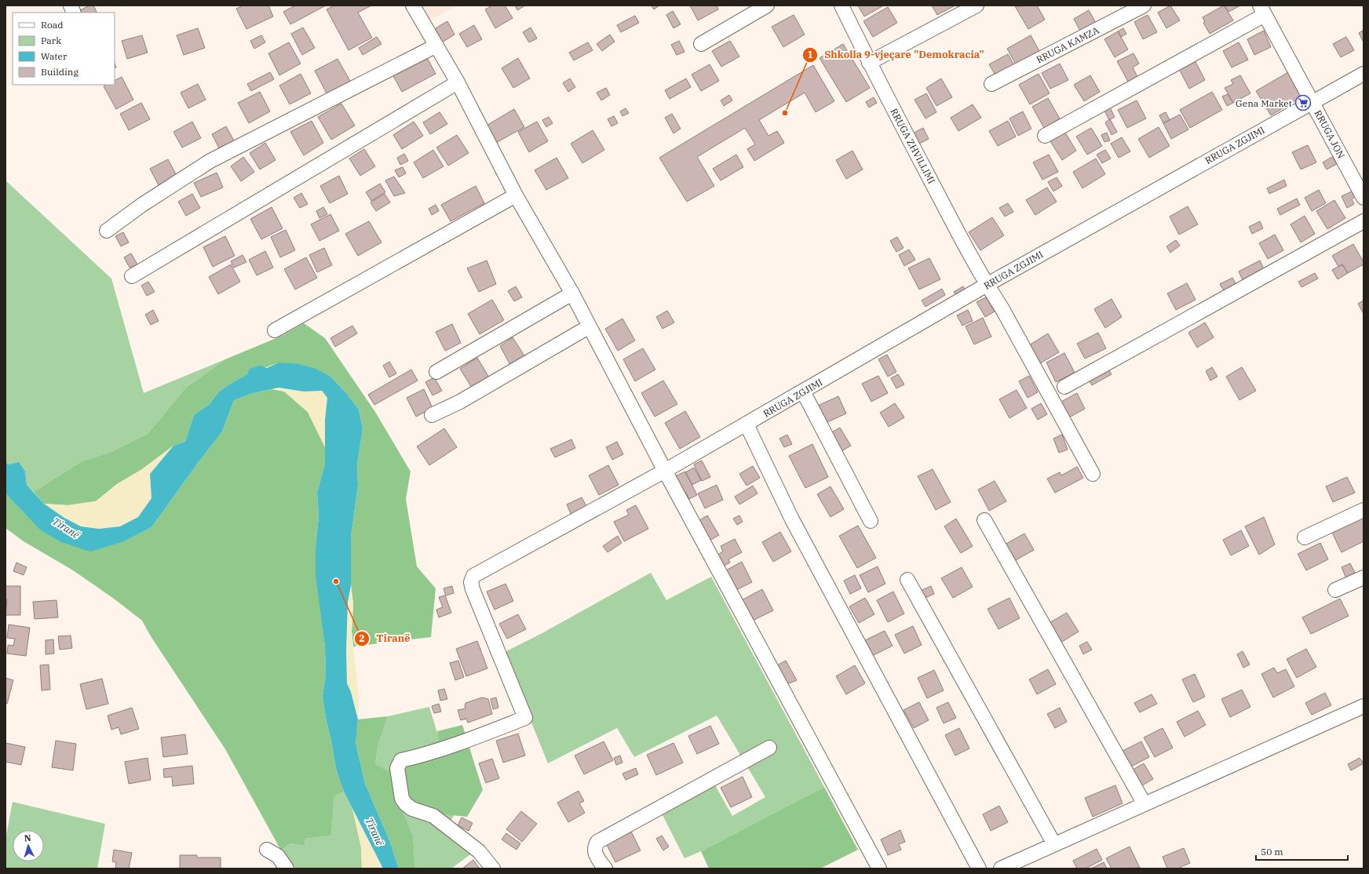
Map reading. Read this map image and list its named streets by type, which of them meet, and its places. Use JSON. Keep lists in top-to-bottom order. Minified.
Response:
{"streets":{"street":["RRUGA KAMZA","RRUGA JON","RRUGA ZGJIMI","RRUGA ZHVILLIMI"]},"crossings":[["RRUGA JON","RRUGA ZGJIMI"],["RRUGA ZGJIMI","RRUGA ZHVILLIMI"]],"water":["Tiranë"],"places":{"supermarket":["Gena Market"],"other":["Shkolla 9-vjeçare \"Demokracia\"","Tiranë"]},"legend":["Road","Park","Water","Building"],"scale_bar":"50 m","north":"top"}
